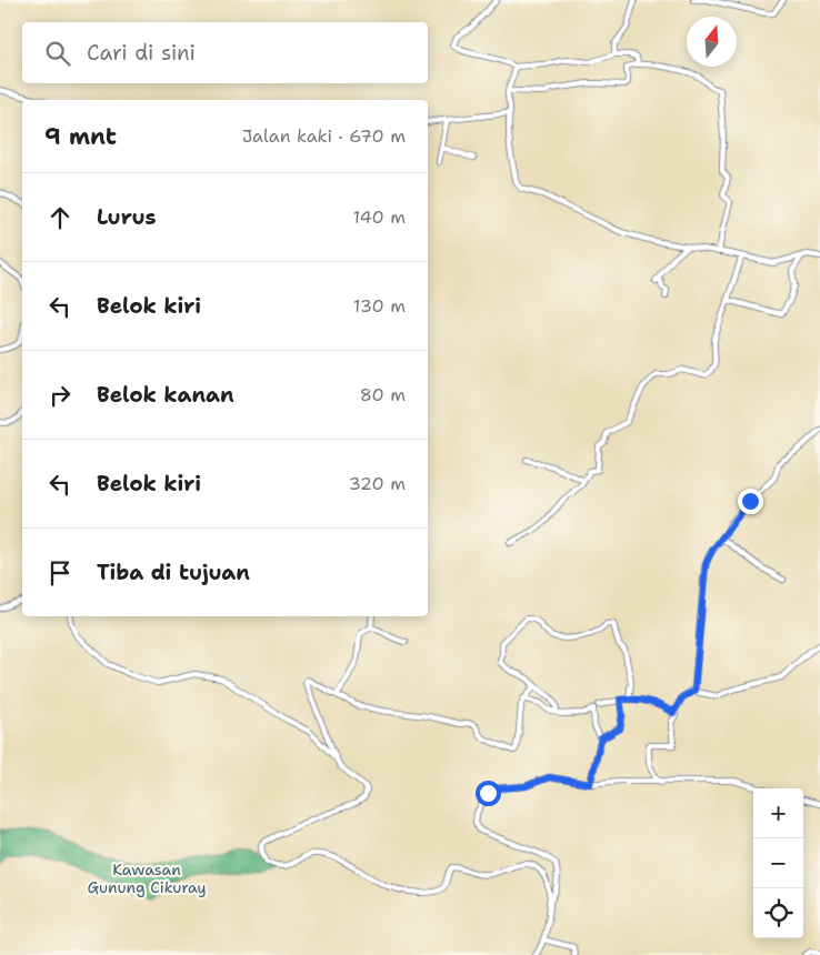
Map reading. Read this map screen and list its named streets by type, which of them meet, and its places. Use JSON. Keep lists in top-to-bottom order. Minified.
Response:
{"parks":["Kawasan Gunung Cikuray"],"north":"top","page":{"search":"Cari di sini","heading":["9 mnt","Jalan kaki · 670 m"],"list":[["Lurus","140 m"],["Belok kiri","130 m"],["Belok kanan","80 m"],["Belok kiri","320 m"],"Tiba di tujuan"],"map_buttons":["+","−"]}}
